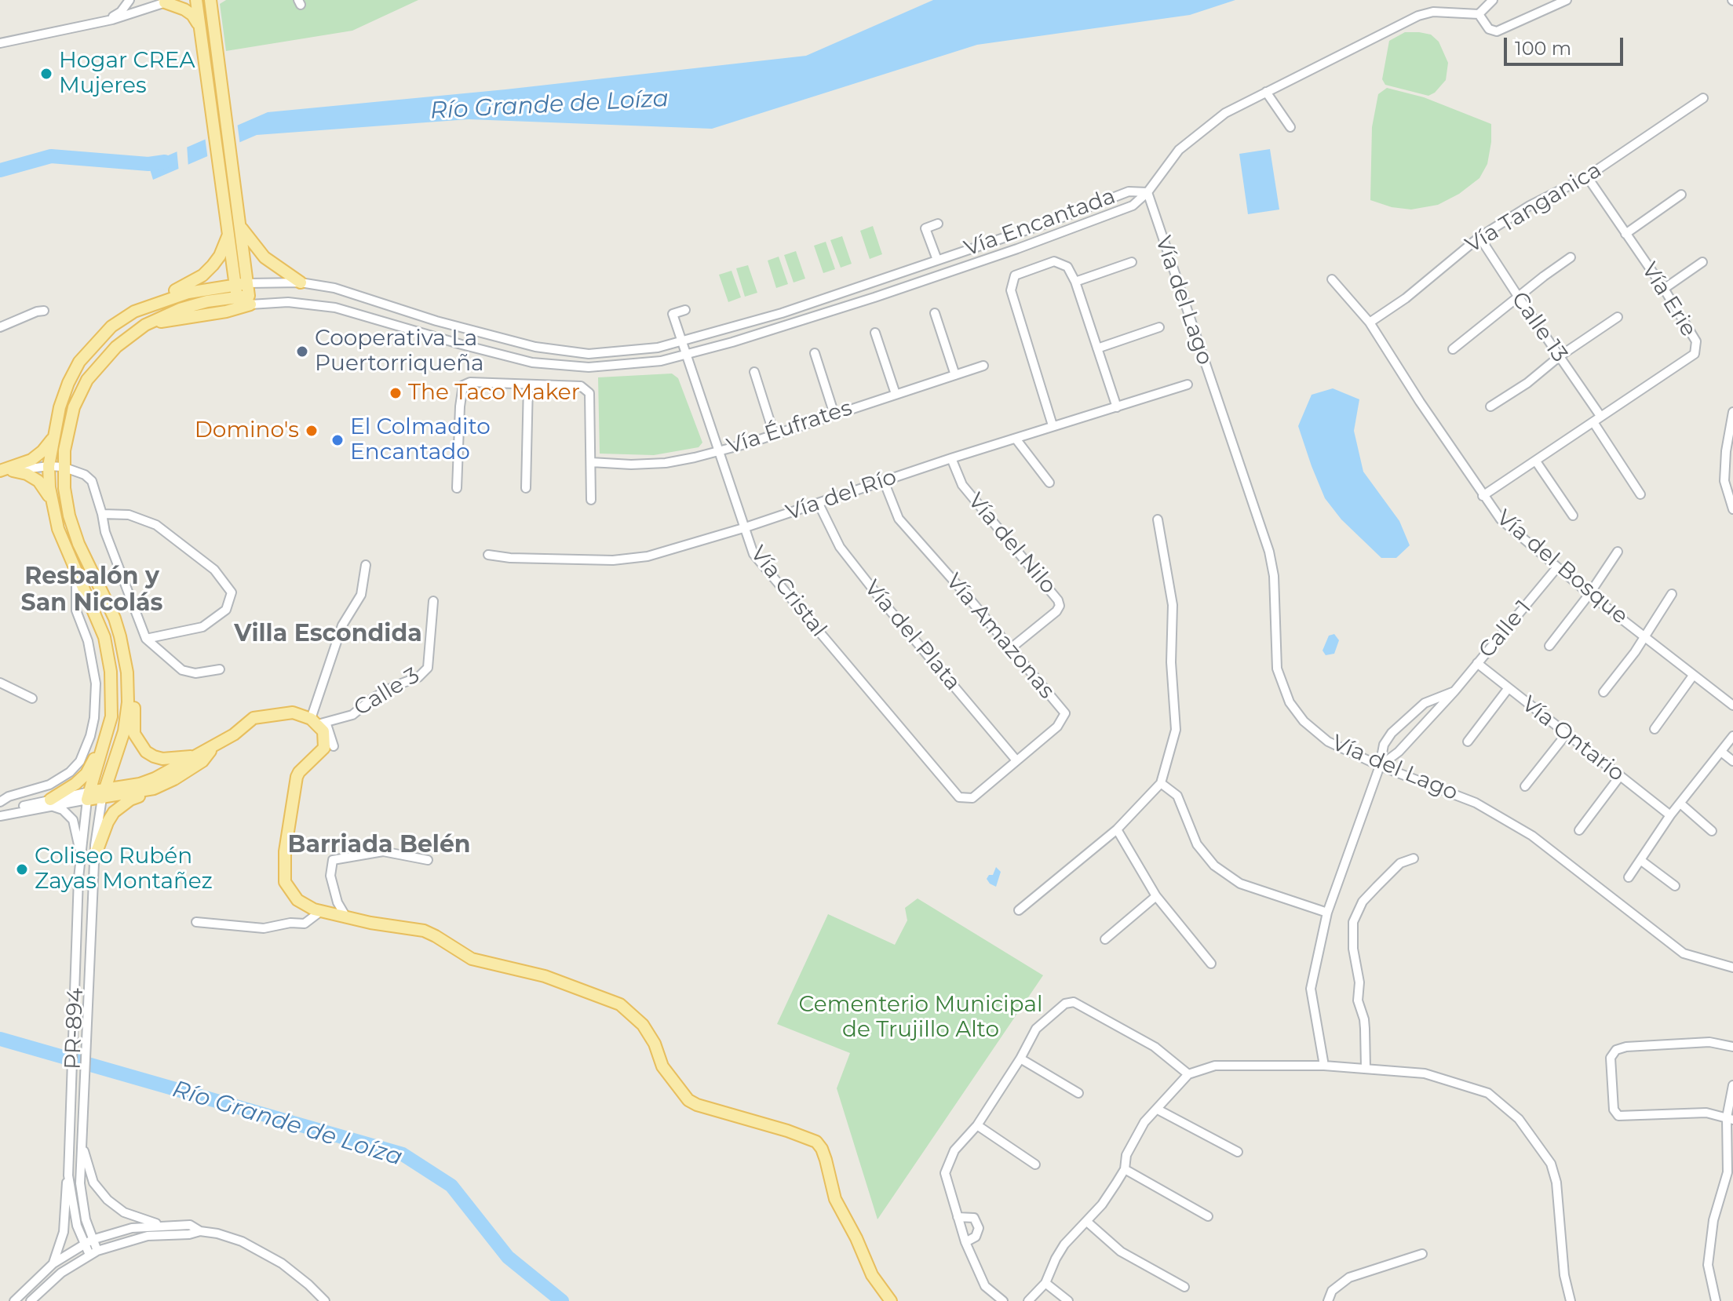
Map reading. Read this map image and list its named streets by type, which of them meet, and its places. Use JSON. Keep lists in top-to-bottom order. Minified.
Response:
{"streets":{"street":["Vía Tanganica","Vía Encantada","Vía Erie","Vía del Lago","Calle 13","Vía Éufrates","Vía del Río","Vía del Nilo","Vía del Bosque","Vía Cristal","Calle 1","Vía del Plata","Vía Amazonas","Calle 3","Vía Ontario","PR-894"]},"crossings":[["Vía Tanganica","Vía Erie"],["Vía Tanganica","Calle 13"],["Vía Tanganica","Vía del Bosque"],["Vía Encantada","Vía del Lago"],["Vía Encantada","Vía Cristal"],["Vía Erie","Calle 13"],["Vía Erie","Vía del Bosque"],["Vía del Lago","Calle 1"],["Vía Éufrates","Vía Cristal"],["Vía del Río","Vía del Nilo"],["Vía del Río","Vía Cristal"],["Vía del Río","Vía del Plata"],["Vía del Río","Vía Amazonas"],["Vía del Nilo","Vía Amazonas"],["Vía del Bosque","Calle 1"],["Vía Cristal","Vía Amazonas"],["Calle 1","Vía Ontario"],["Vía del Plata","Vía Amazonas"]],"districts":["Resbalón y San Nicolás","Villa Escondida","Barriada Belén"],"water":["Río Grande de Loíza"],"parks":["Cementerio Municipal de Trujillo Alto"],"places":["Hogar CREA Mujeres","Cooperativa La Puertorriqueña","The Taco Maker","Domino's","El Colmadito Encantado","Coliseo Rubén Zayas Montañez"],"scale_bar":"100 m"}
